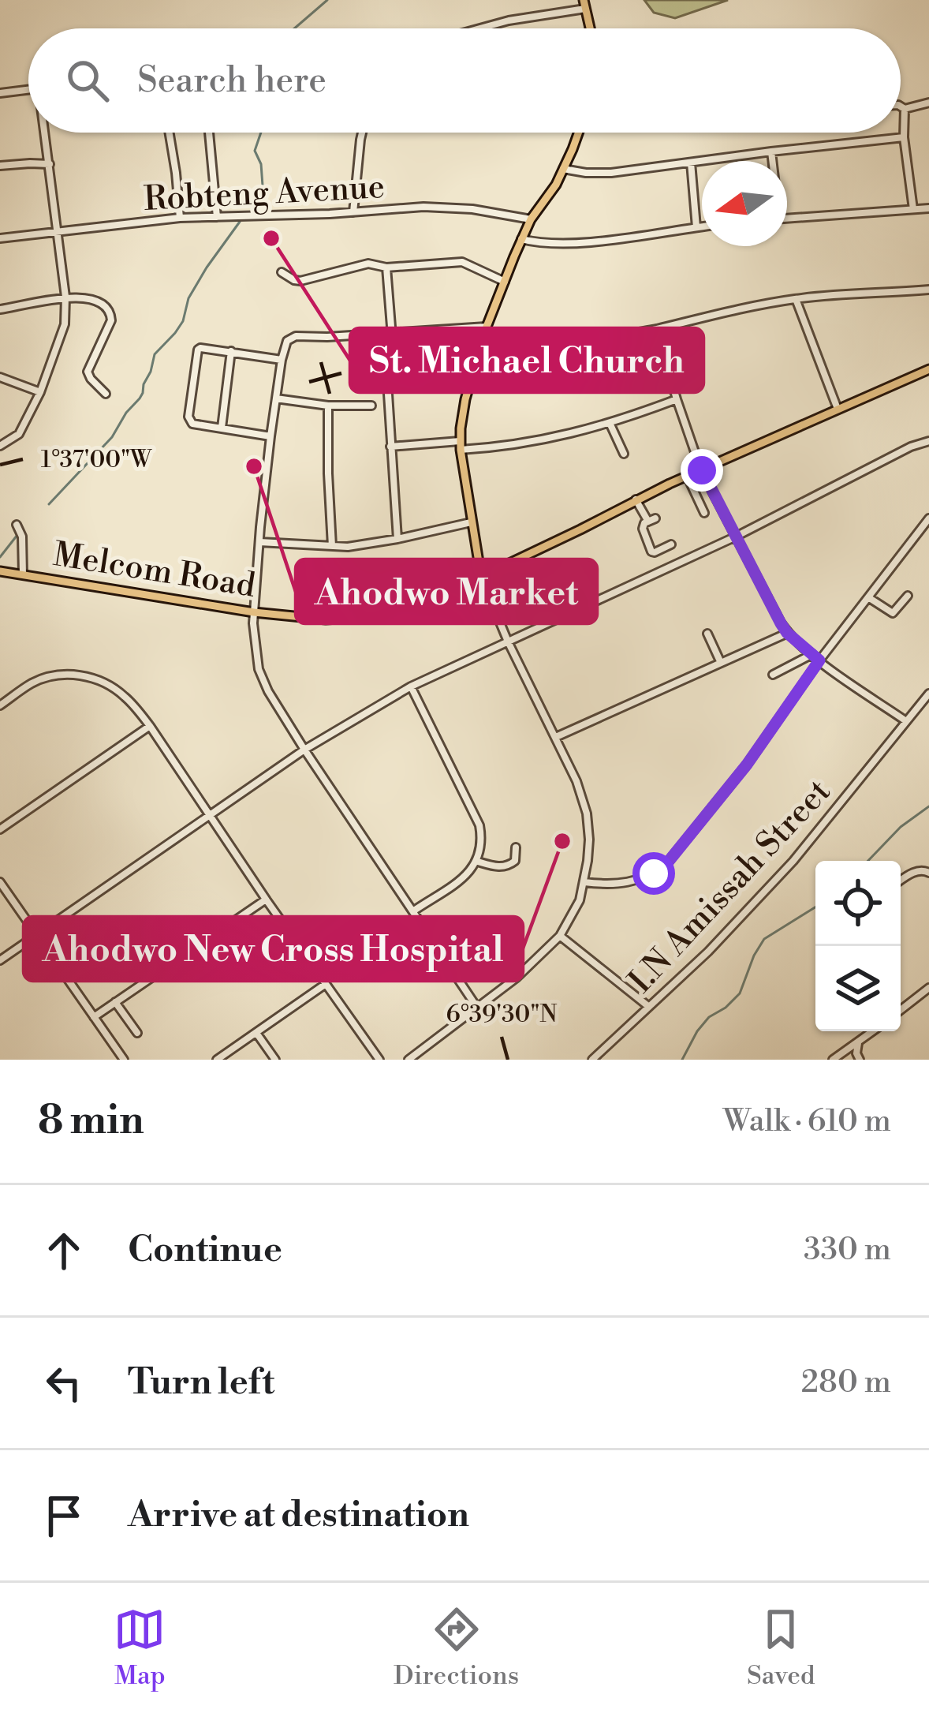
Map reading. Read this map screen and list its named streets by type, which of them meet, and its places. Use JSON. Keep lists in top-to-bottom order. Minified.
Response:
{"streets":{"main road":["Melcom Road"],"street":["Robteng Avenue","I.N Amissah Street"]},"places":["St. Michael Church","Ahodwo Market","Ahodwo New Cross Hospital"],"north":"left","page":{"search":"Search here","heading":["8 min","Walk · 610 m"],"list":[["Continue","330 m"],["Turn left","280 m"],"Arrive at destination"],"nav":["Map","Directions","Saved"]},"coordinates":["1°37'00\"W","6°39'30\"N"]}
